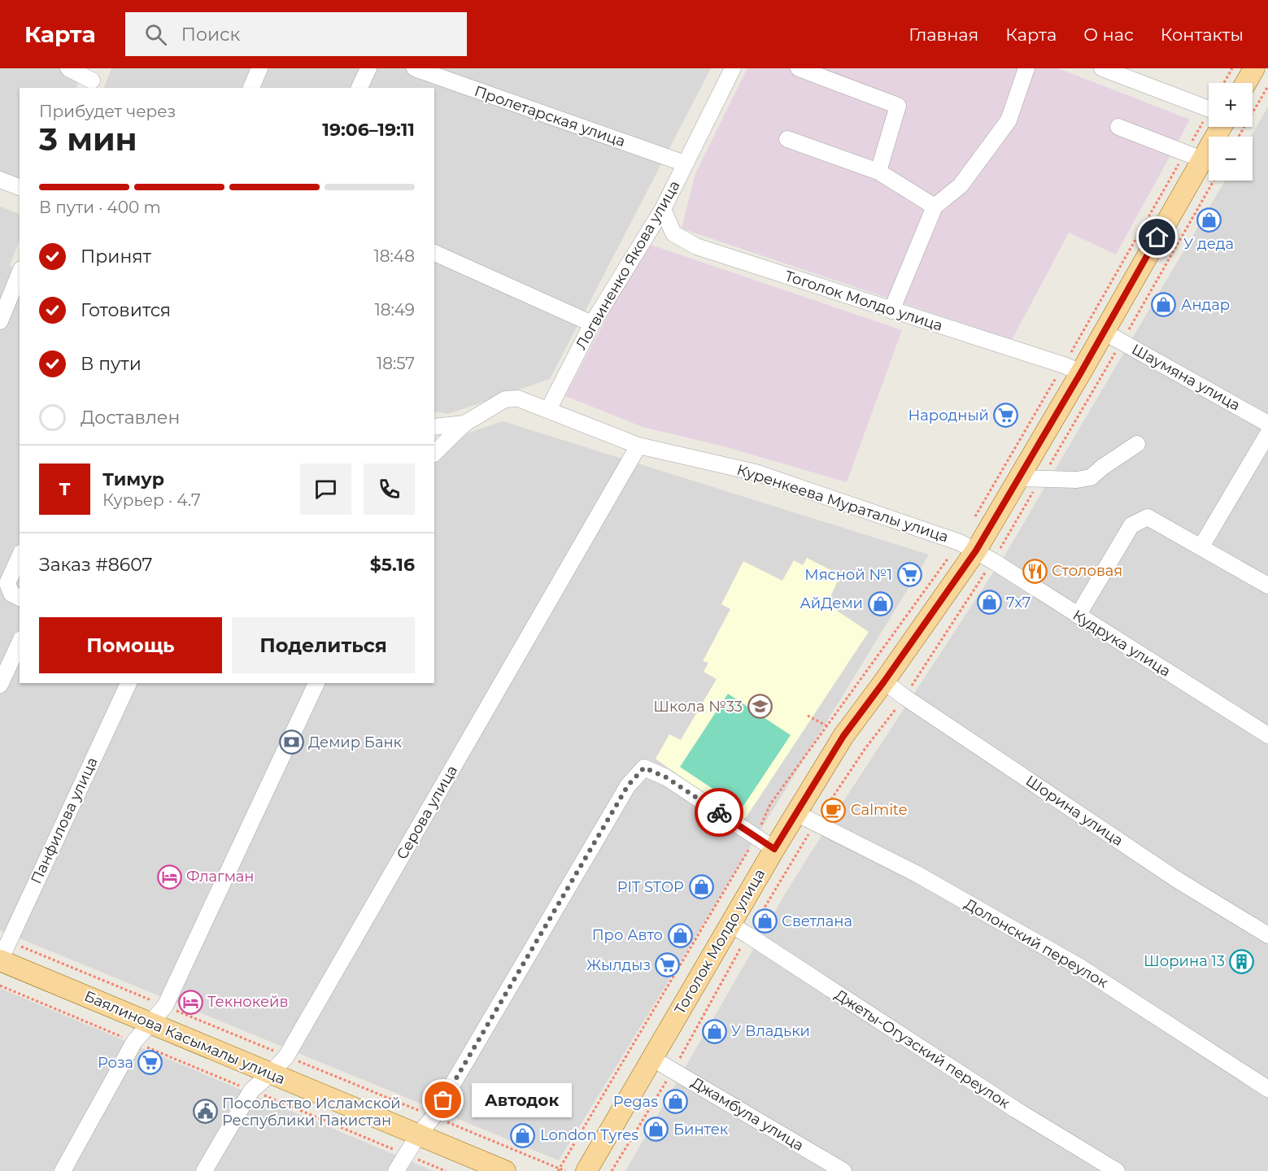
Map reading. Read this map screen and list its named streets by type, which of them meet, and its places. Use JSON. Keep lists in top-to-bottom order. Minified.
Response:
{"streets":{"main road":["Тоголок Молдо улица","Баялинова Касымалы улица"],"street":["Пролетарская улица","Логвиненко Якова улица","Шаумяна улица","Куренкеева Мураталы улица","Кудрука улица","Шорина улица","Серова улица","Панфилова улица","Долонский переулок","Джеты-Огузский переулок","Джамбула улица"]},"crossings":[["Пролетарская улица","Логвиненко Якова улица"],["Логвиненко Якова улица","Тоголок Молдо улица"],["Логвиненко Якова улица","Куренкеева Мураталы улица"],["Тоголок Молдо улица","Шаумяна улица"],["Тоголок Молдо улица","Куренкеева Мураталы улица"],["Тоголок Молдо улица","Кудрука улица"],["Тоголок Молдо улица","Шорина улица"],["Тоголок Молдо улица","Долонский переулок"],["Тоголок Молдо улица","Джеты-Огузский переулок"],["Тоголок Молдо улица","Джамбула улица"],["Куренкеева Мураталы улица","Кудрука улица"],["Куренкеева Мураталы улица","Серова улица"],["Серова улица","Баялинова Касымалы улица"],["Панфилова улица","Баялинова Касымалы улица"]],"places":{"shop":["У деда","Андар","7x7","АйДеми","PIT STOP","Светлана","Про Авто","У Владьки","Pegas","Бинтек","London Tyres"],"supermarket":["Народный","Мясной №1","Жылдыз","Роза"],"restaurant":["Столовая"],"school or university":["Школа №33"],"bank":["Демир Банк"],"cafe":["Calmite"],"hotel":["Флагман","Текнокейв"],"building":["Шорина 13"],"other":["Автодок"],"public building":["Посольство Исламской Республики Пакистан"]},"page":{"header":"Карта","search":"Поиск","nav":["Главная","Карта","О нас","Контакты"],"map_buttons":["+","−"],"heading":["3 мин","Прибудет через","19:06–19:11"],"panel":["Тимур","Курьер · 4.7","Заказ #8607","$5.16"],"bar":"В пути · 400 m","list":[["Принят","18:48"],["Готовится","18:49"],["В пути","18:57"],"Доставлен"],"round":"Т","buttons":["Помощь","Поделиться"],"bubble":"Автодок"}}
